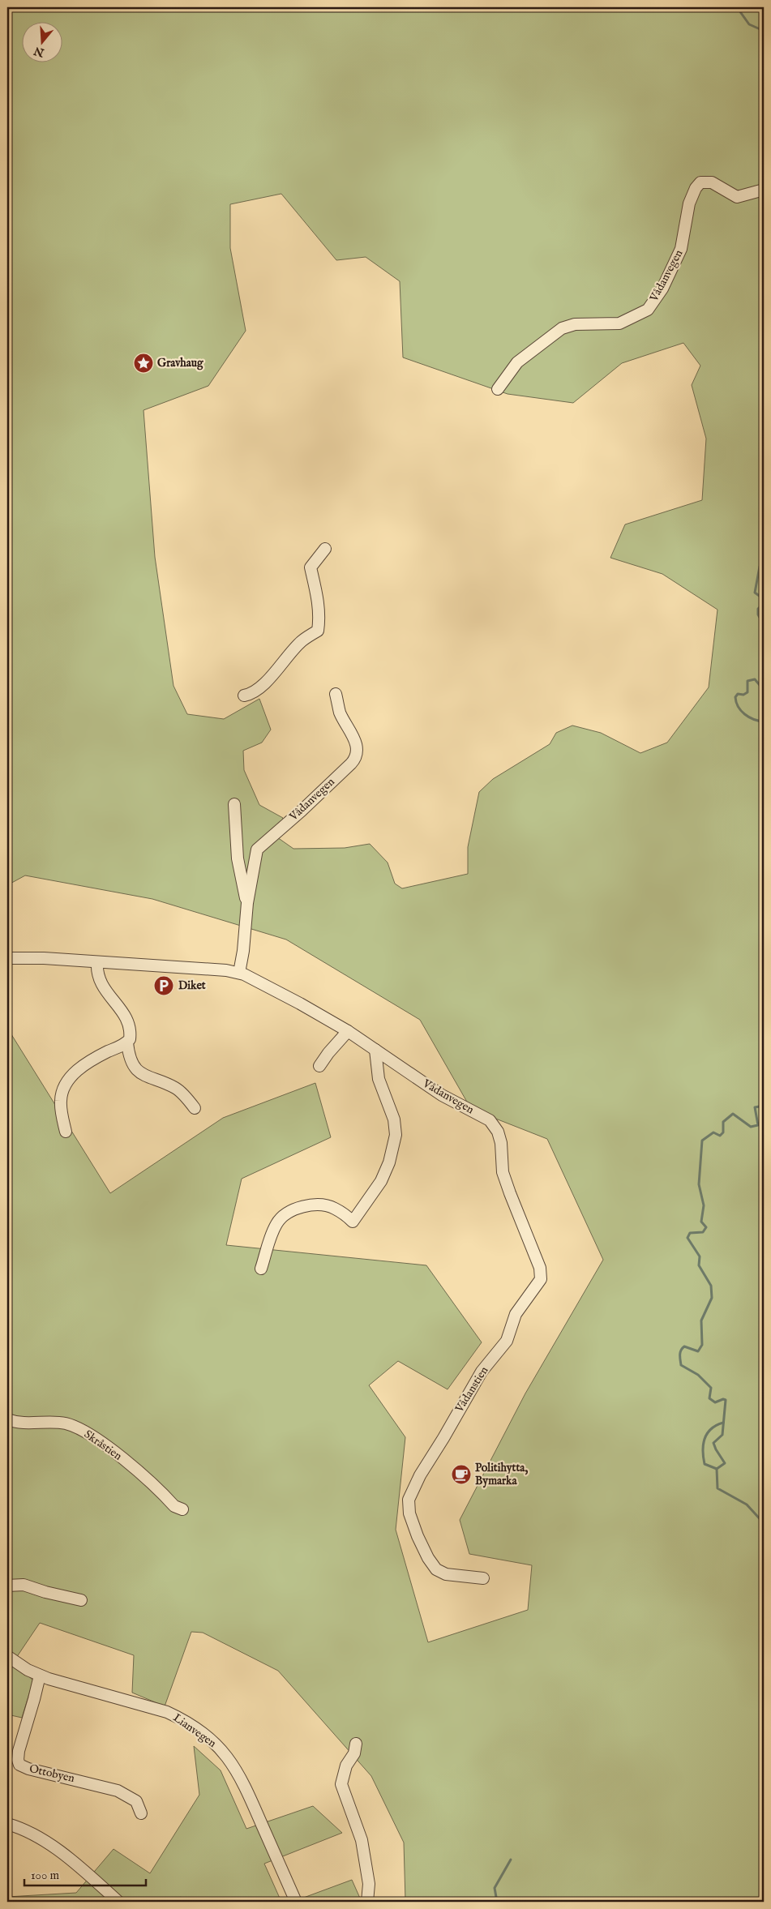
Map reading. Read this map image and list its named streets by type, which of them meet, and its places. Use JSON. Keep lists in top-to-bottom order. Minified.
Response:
{"streets":{"street":["Vådanvegen","Vådanstien","Skråstien","Lianvegen","Ottobyen"]},"crossings":[["Vådanvegen","Vådanstien"],["Lianvegen","Ottobyen"]],"places":{"place":["Gravhaug"],"parking":["Diket"],"cafe":["Politihytta, Bymarka"]},"scale_bar":"100 m","north":"bottom"}
